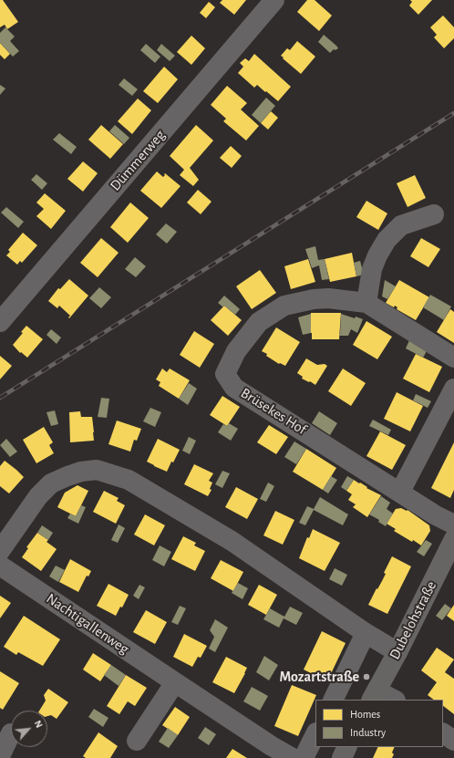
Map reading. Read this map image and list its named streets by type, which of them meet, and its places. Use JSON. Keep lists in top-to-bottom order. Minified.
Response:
{"streets":{"main road":["Dubelohstraße"],"street":["Dümmerweg","Brüsekes Hof","Nachtigallenweg"]},"places":["Mozartstraße"],"legend":["Homes","Industry"],"north":"top right"}
